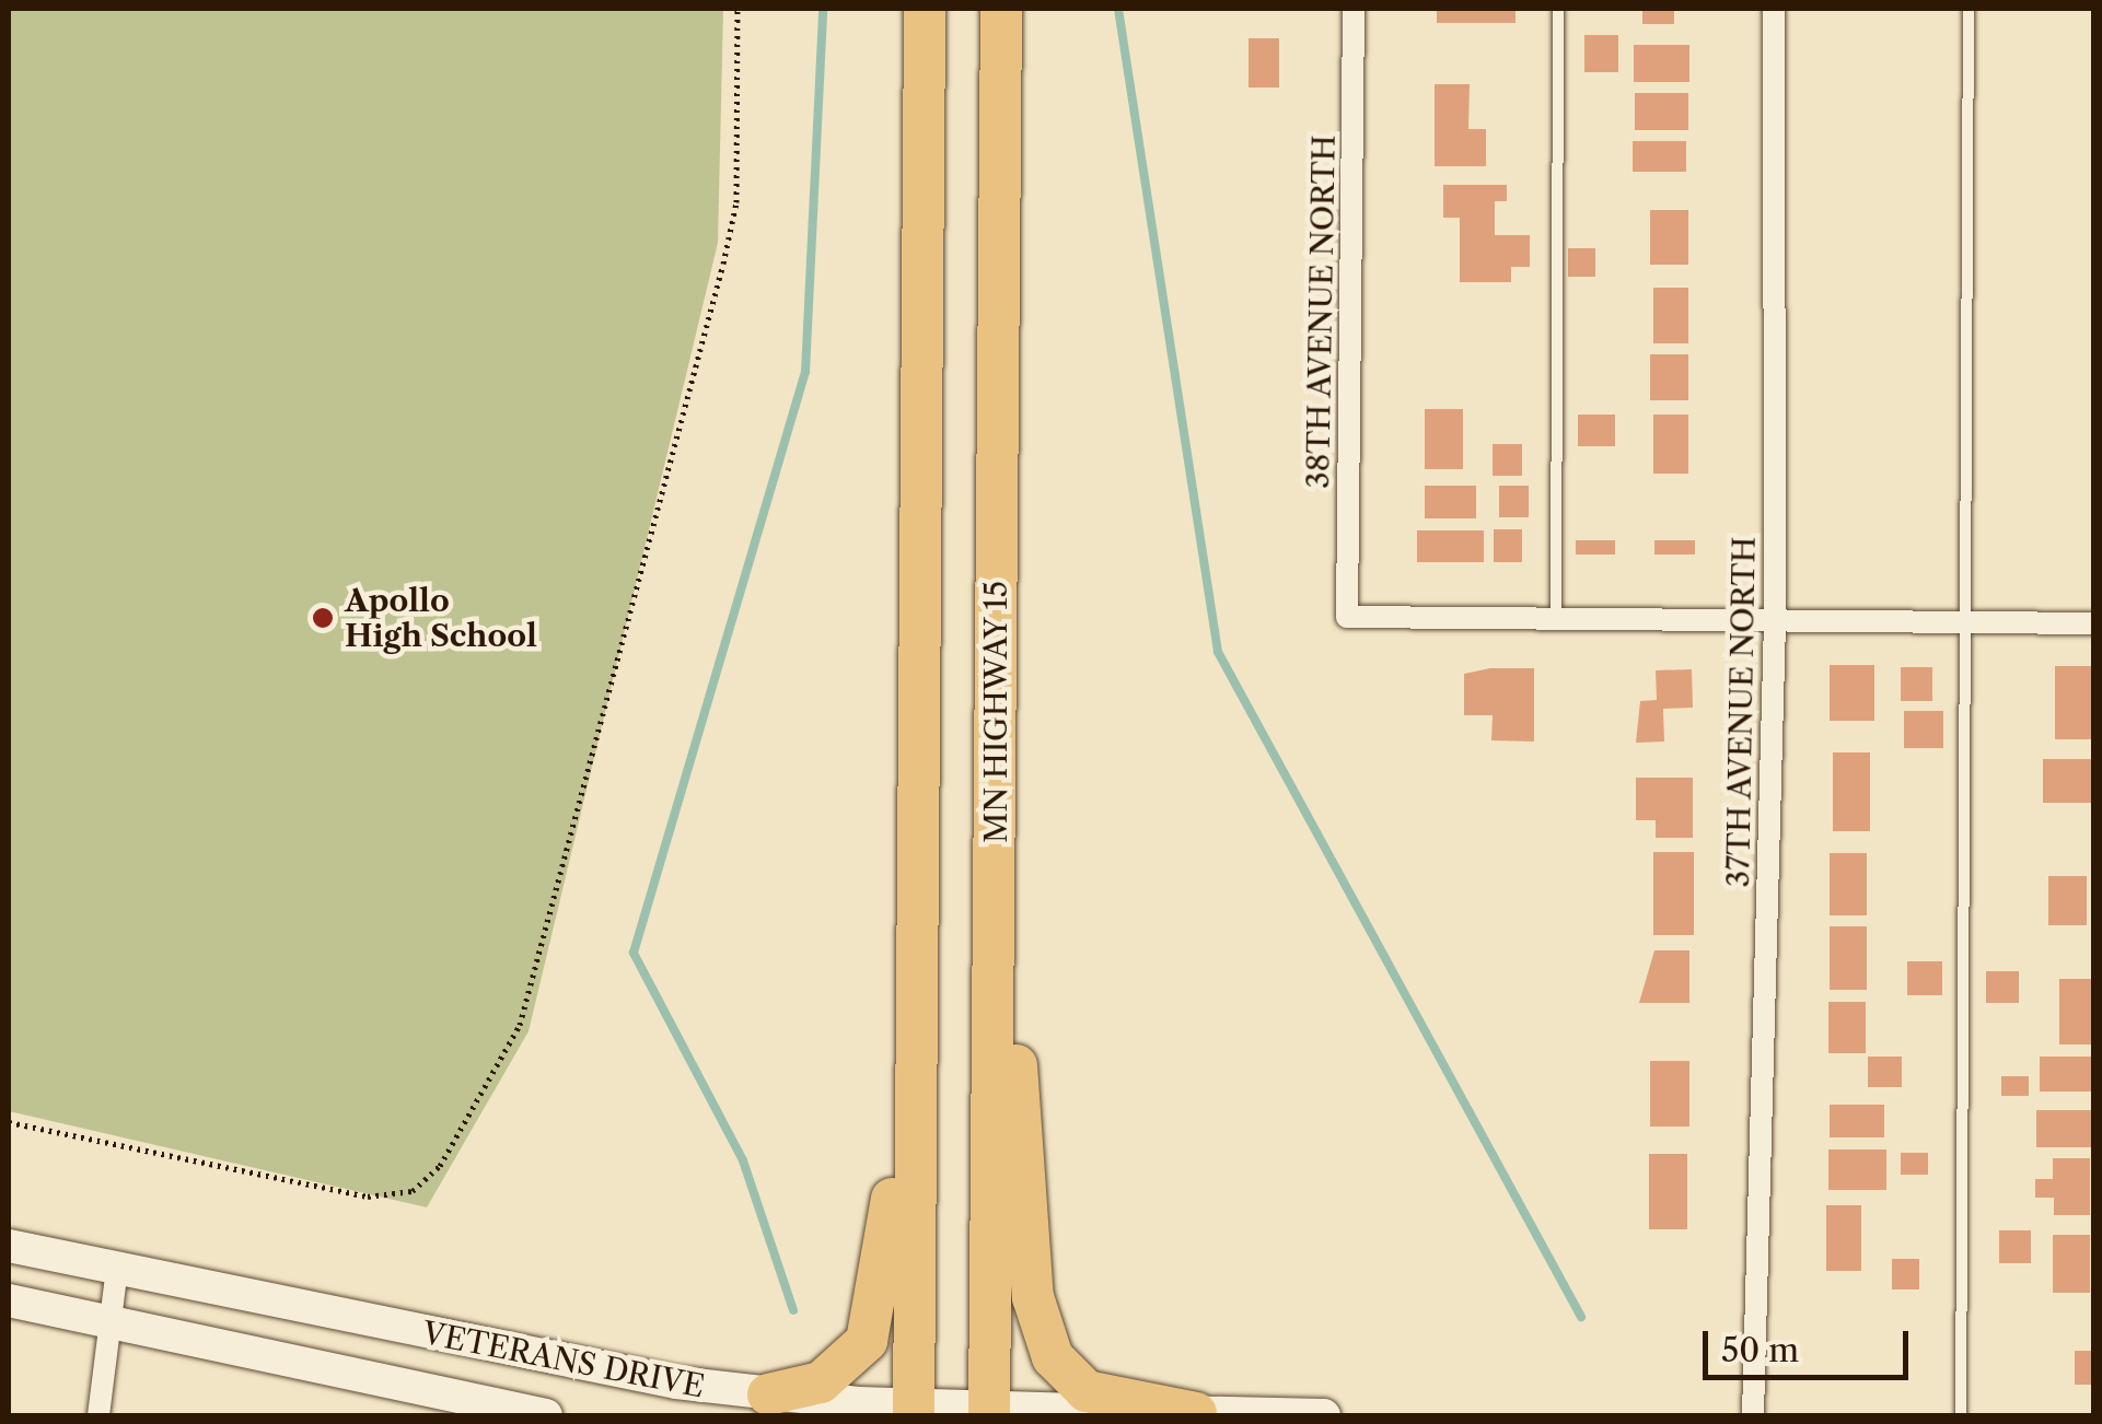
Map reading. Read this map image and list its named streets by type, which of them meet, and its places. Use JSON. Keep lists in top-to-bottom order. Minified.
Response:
{"streets":{"highway":["MN HIGHWAY 15"],"main road":["VETERANS DRIVE"],"street":["38TH AVENUE NORTH","37TH AVENUE NORTH"]},"crossings":[["MN HIGHWAY 15","VETERANS DRIVE"]],"places":["Apollo High School"],"scale_bar":"50 m"}
